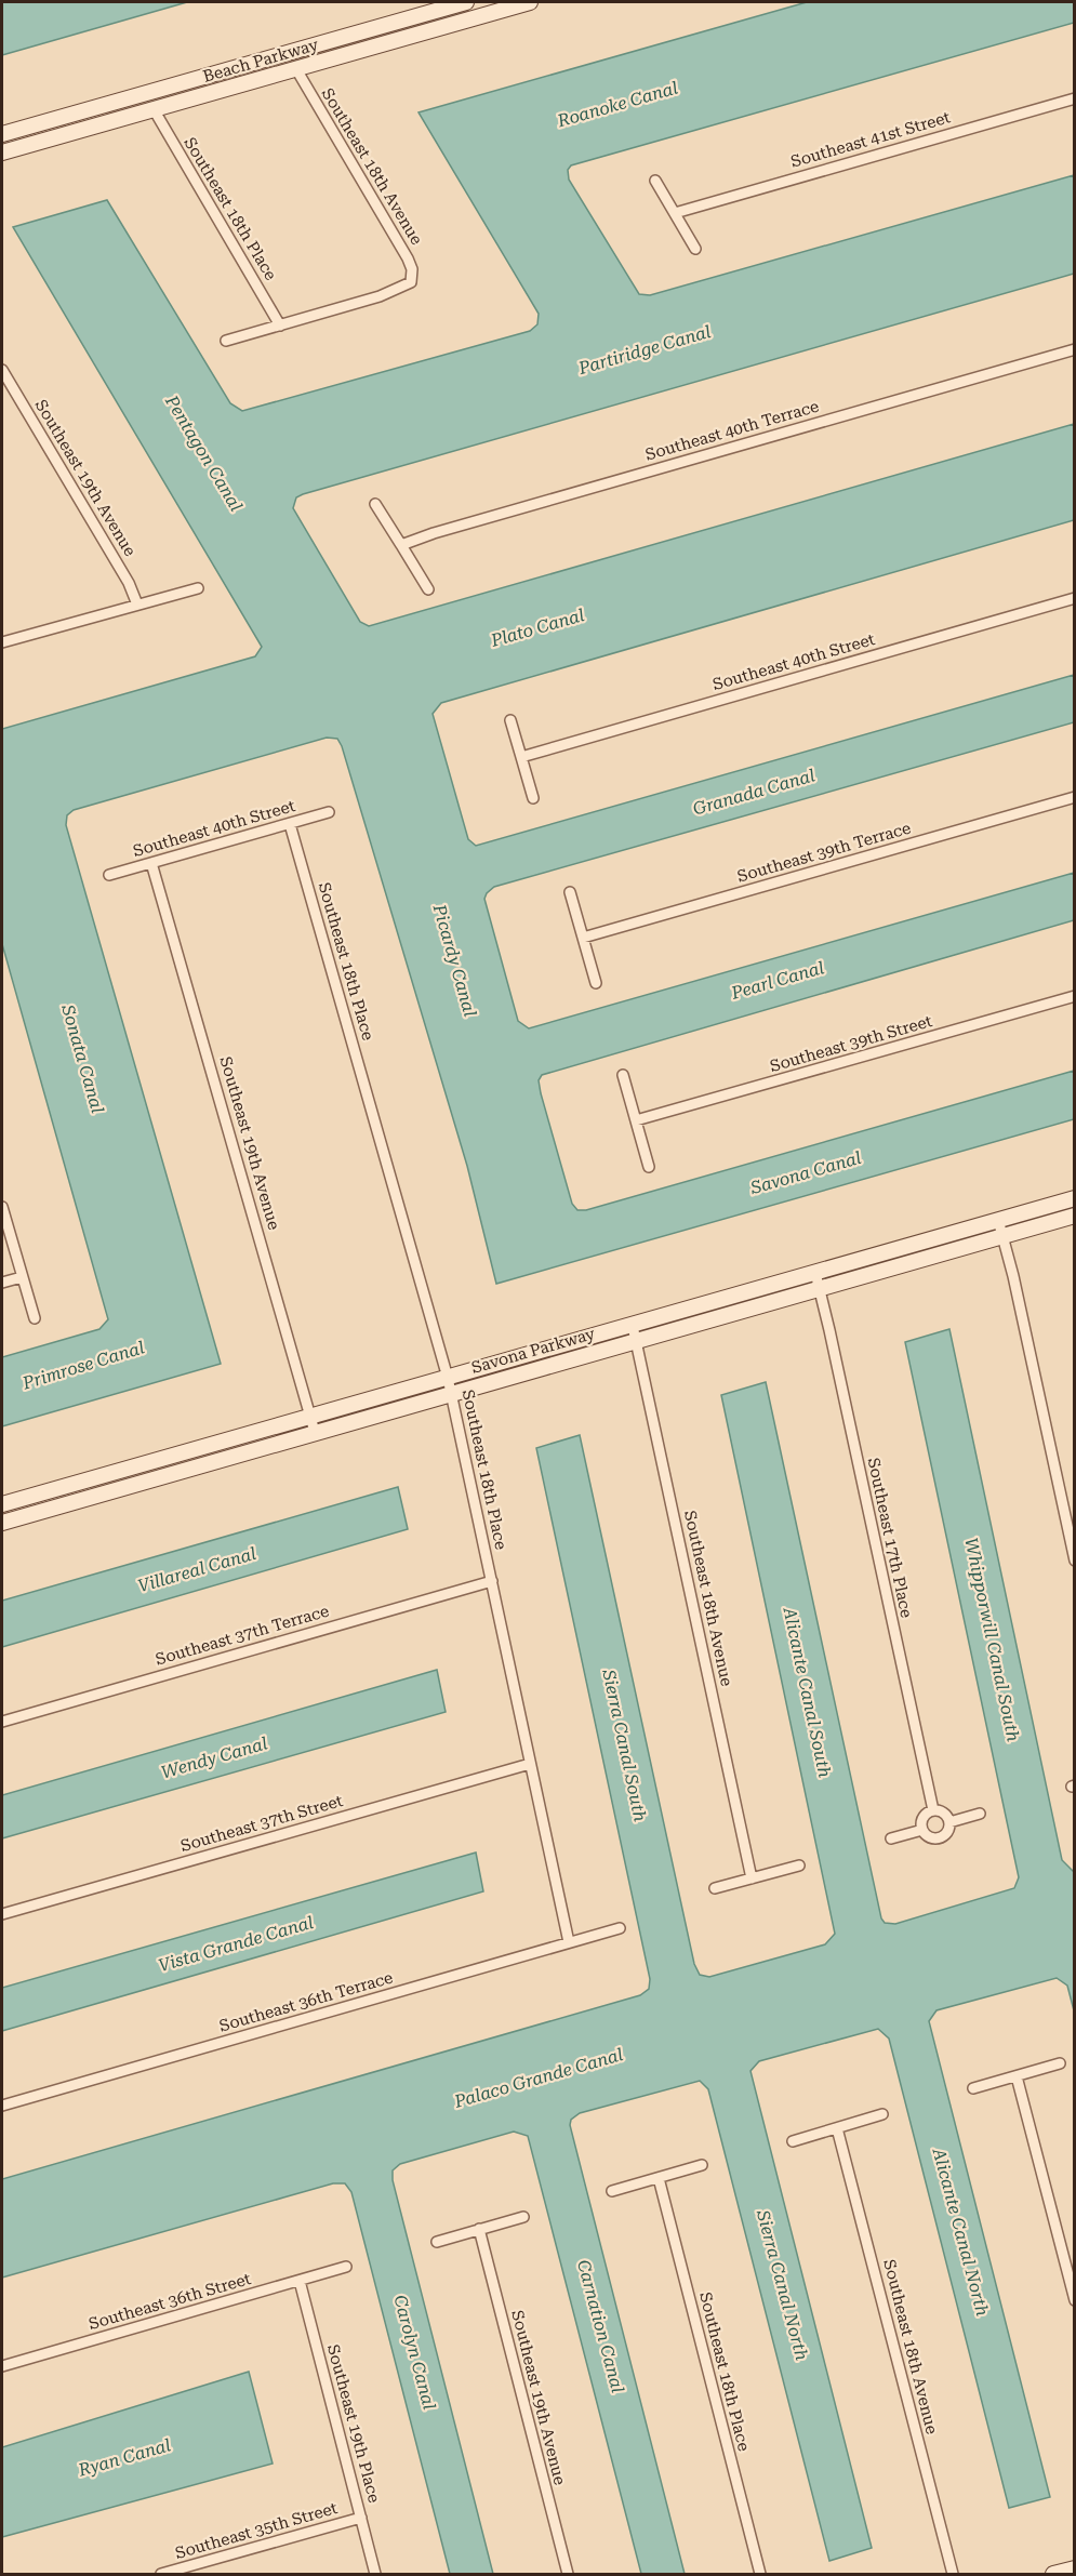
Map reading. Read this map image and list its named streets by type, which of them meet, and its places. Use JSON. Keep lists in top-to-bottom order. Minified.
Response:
{"streets":{"street":["Beach Parkway","Southeast 41st Street","Southeast 18th Avenue","Southeast 18th Place","Southeast 40th Terrace","Southeast 19th Avenue","Southeast 40th Street","Southeast 39th Terrace","Southeast 39th Street","Savona Parkway","Southeast 17th Place","Southeast 37th Terrace","Southeast 37th Street","Southeast 36th Terrace","Southeast 36th Street","Southeast 19th Place","Southeast 35th Street"]},"crossings":[["Beach Parkway","Southeast 18th Avenue"],["Beach Parkway","Southeast 18th Place"],["Southeast 18th Avenue","Southeast 18th Place"],["Southeast 18th Avenue","Savona Parkway"],["Southeast 18th Place","Southeast 40th Street"],["Southeast 18th Place","Savona Parkway"],["Southeast 18th Place","Southeast 37th Terrace"],["Southeast 18th Place","Southeast 37th Street"],["Southeast 18th Place","Southeast 36th Terrace"],["Southeast 19th Avenue","Southeast 40th Street"],["Southeast 19th Avenue","Savona Parkway"],["Savona Parkway","Southeast 17th Place"],["Southeast 36th Street","Southeast 19th Place"],["Southeast 19th Place","Southeast 35th Street"]],"water":["Roanoke Canal","Partiridge Canal","Pentagon Canal","Plato Canal","Granada Canal","Picardy Canal","Pearl Canal","Sonata Canal","Savona Canal","Primrose Canal","Villareal Canal","Whipporwill Canal South","Alicante Canal South","Sierra Canal South","Wendy Canal","Vista Grande Canal","Palaco Grande Canal","Alicante Canal North","Sierra Canal North","Carnation Canal","Carolyn Canal","Ryan Canal"]}
